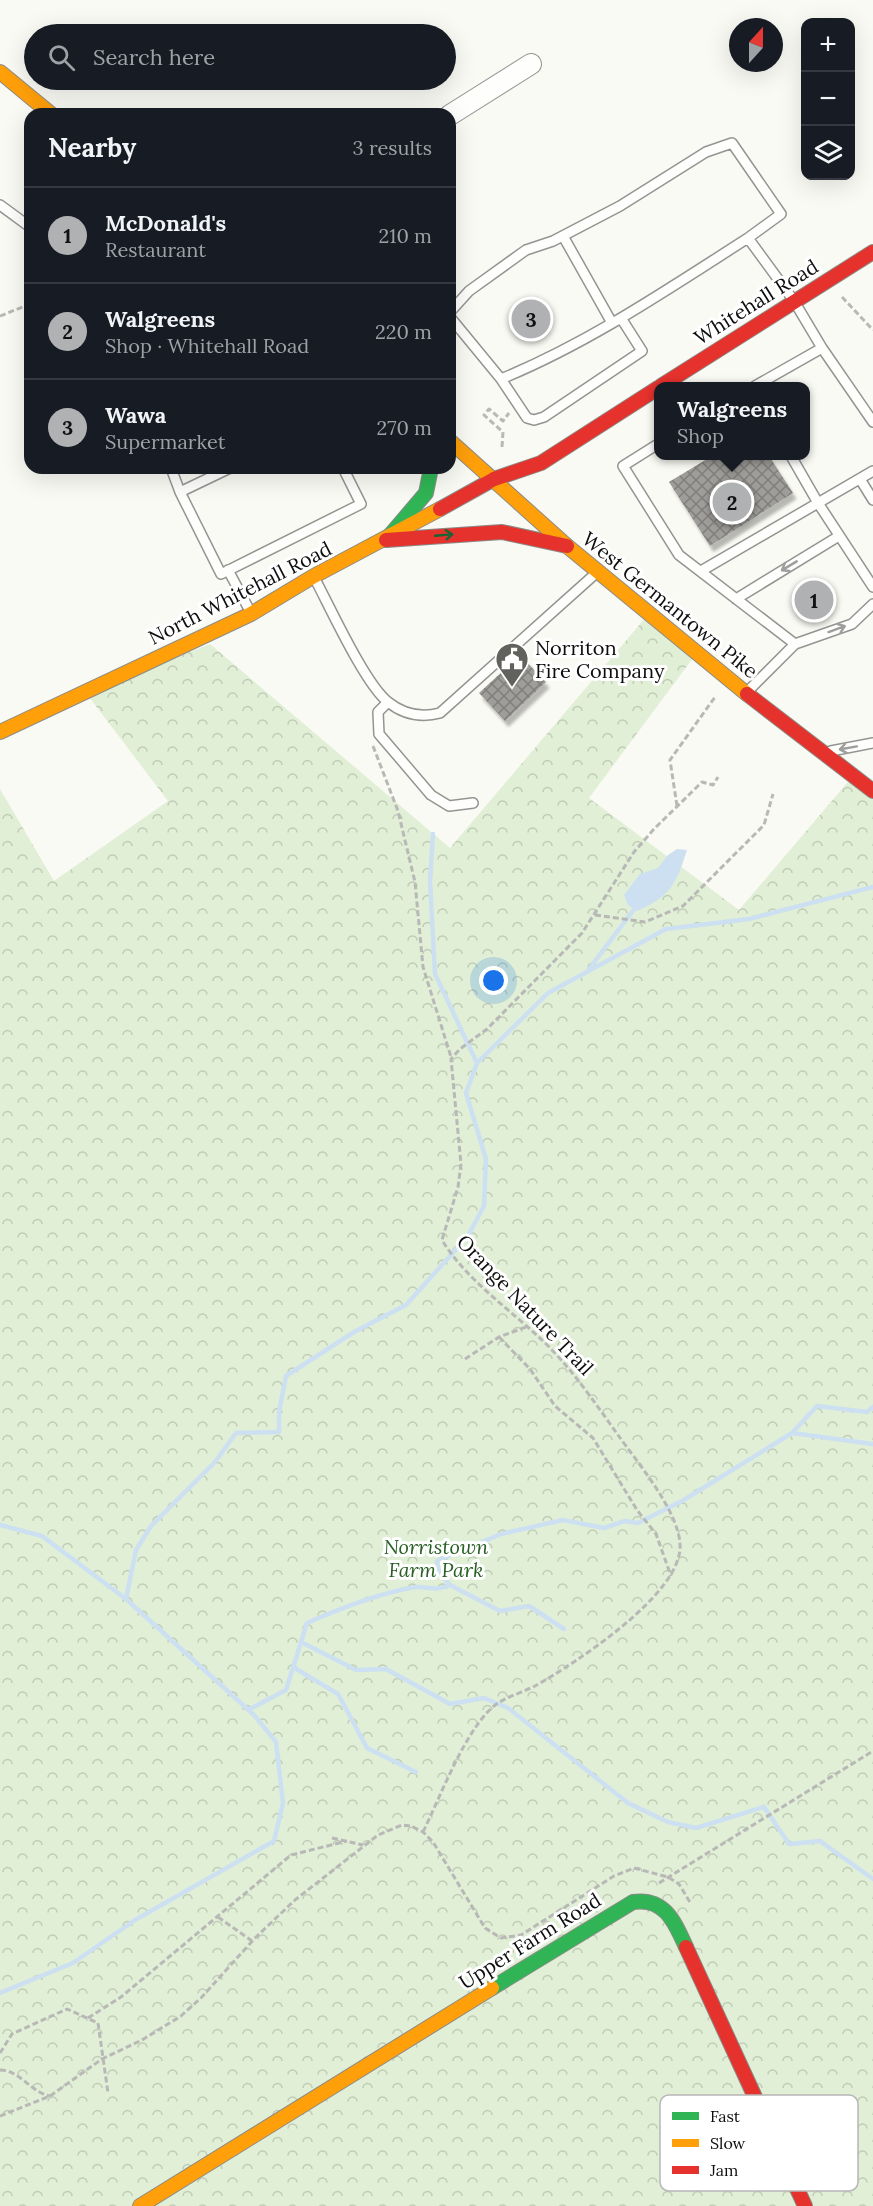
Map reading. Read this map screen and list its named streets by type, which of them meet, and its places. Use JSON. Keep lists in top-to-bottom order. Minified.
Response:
{"streets":{"main road":["Whitehall Road","North Whitehall Road","West Germantown Pike","Upper Farm Road"],"path":["Orange Nature Trail"]},"crossings":[["Whitehall Road","North Whitehall Road"],["Whitehall Road","West Germantown Pike"],["North Whitehall Road","West Germantown Pike"]],"parks":["Norristown Farm Park"],"places":{"public building":["Norriton Fire Company"]},"legend":["Fast","Slow","Jam"],"north":"top","page":{"map_buttons":["+","−"],"search":"Search here","heading":["Nearby","3 results"],"list":[{"mark":"1","name":"McDonald's","note":"Restaurant","value":"210 m"},{"mark":"2","name":"Walgreens","note":"Shop · Whitehall Road","value":"220 m"},{"mark":"3","name":"Wawa","note":"Supermarket","value":"270 m"}],"pins":["3","2","1"],"popup":["Walgreens","Shop"]}}
